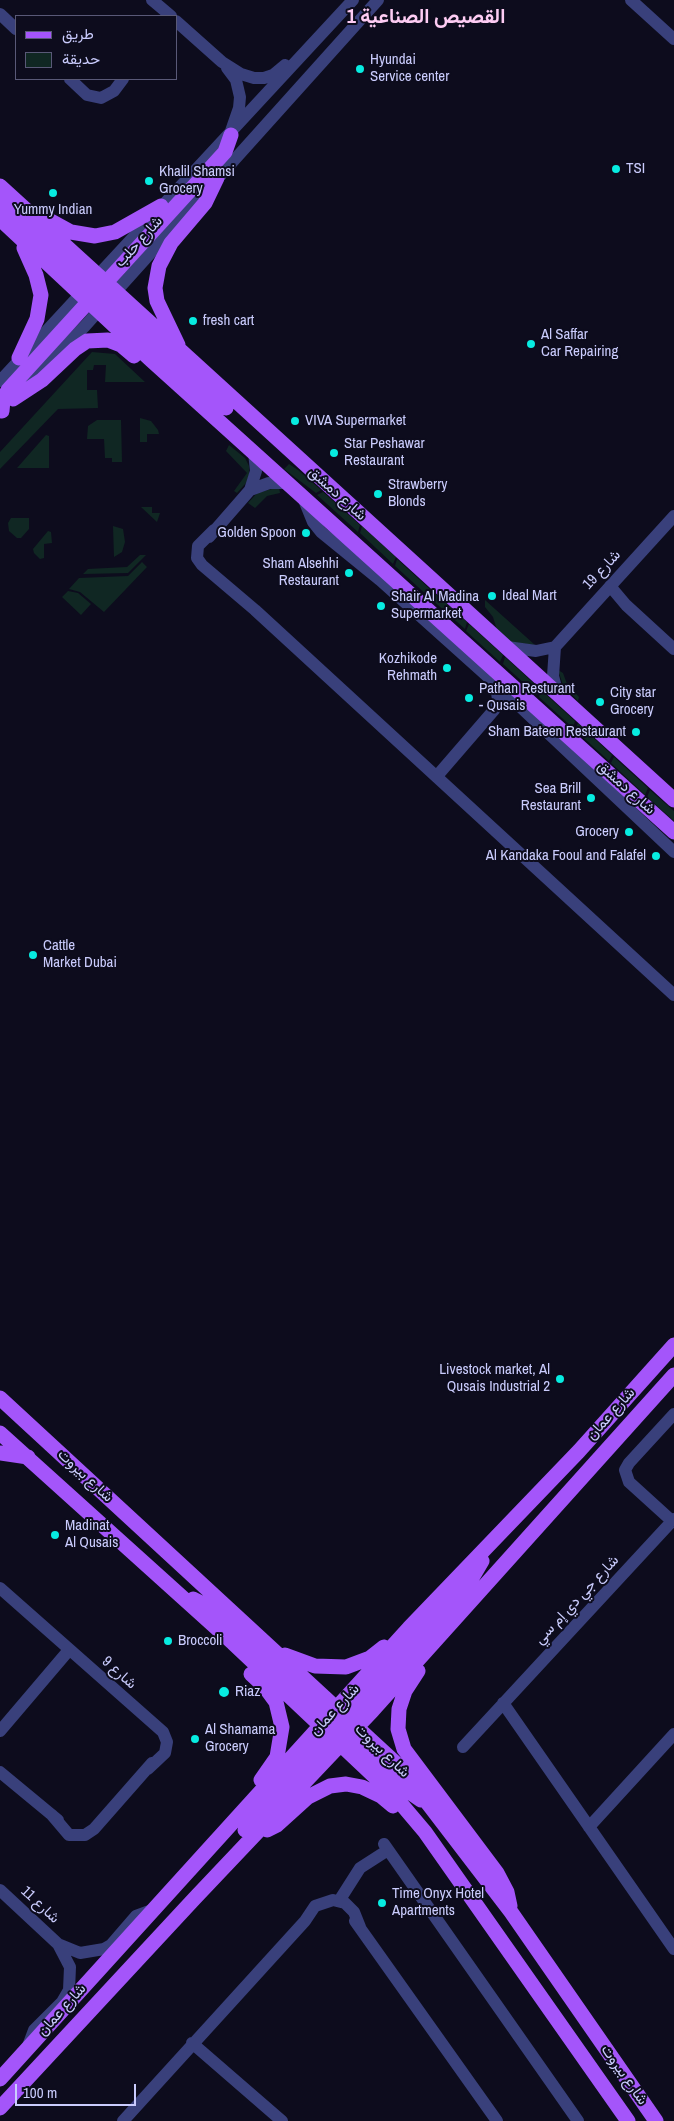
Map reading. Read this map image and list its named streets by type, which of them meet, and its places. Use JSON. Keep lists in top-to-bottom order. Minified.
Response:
{"streets":{"main road":["شارع دمشق","شارع عمان","شارع بيروت"],"street":["شارع حلب","شارع 19","شارع جي دي إم سي","شارع 9","شارع 11"]},"crossings":[["شارع حلب","شارع دمشق"],["شارع عمان","شارع بيروت"],["شارع عمان","شارع 11"]],"districts":["القصيص الصناعية 1"],"places":["Hyundai Service center","TSI","Khalil Shamsi Grocery","Yummy Indian","fresh cart","Al Saffar Car Repairing","VIVA Supermarket","Star Peshawar Restaurant","Strawberry Blonds","Golden Spoon","Sham Alsehhi Restaurant","Ideal Mart","Shair Al Madina Supermarket","Kozhikode Rehmath","Pathan Resturant - Qusais","City star Grocery","Sham Bateen Restaurant","Sea Brill Restaurant","Grocery","Al Kandaka Fooul and Falafel","Cattle Market Dubai","Livestock market, Al Qusais Industrial 2","Madinat Al Qusais","Broccoli","Riaz","Al Shamama Grocery","Time Onyx Hotel Apartments"],"legend":["طريق","حديقة"],"scale_bar":"100 m"}
